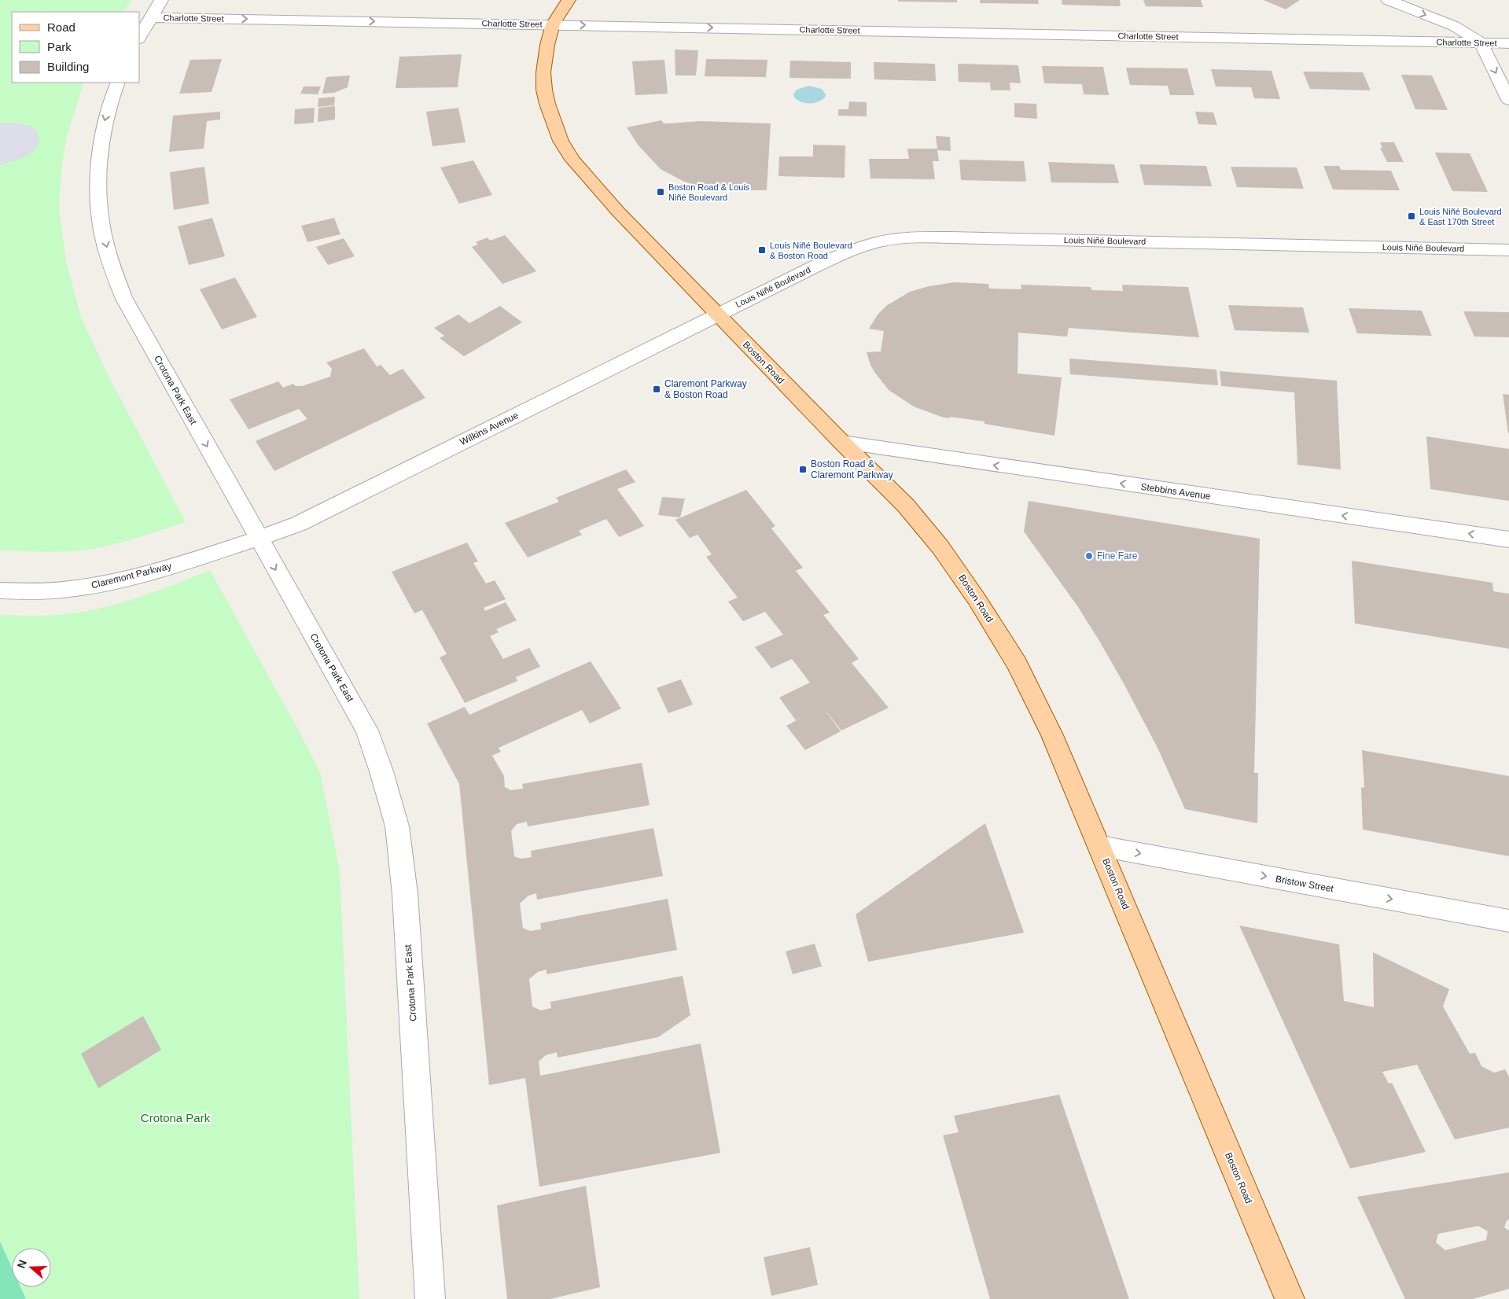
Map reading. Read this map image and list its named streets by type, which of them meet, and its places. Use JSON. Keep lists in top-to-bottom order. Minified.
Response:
{"streets":{"main road":["Boston Road"],"street":["Charlotte Street","Louis Niñé Boulevard","Crotona Park East","Wilkins Avenue","Stebbins Avenue","Claremont Parkway","Bristow Street"]},"crossings":[["Charlotte Street","Boston Road"],["Louis Niñé Boulevard","Boston Road"],["Louis Niñé Boulevard","Wilkins Avenue"],["Boston Road","Wilkins Avenue"],["Boston Road","Stebbins Avenue"],["Boston Road","Bristow Street"],["Crotona Park East","Wilkins Avenue"],["Crotona Park East","Claremont Parkway"],["Wilkins Avenue","Claremont Parkway"]],"one_way":["Charlotte Street","Crotona Park East","Stebbins Avenue","Bristow Street"],"parks":["Crotona Park"],"places":{"transit":["Boston Road & Louis Niñé Boulevard","Louis Niñé Boulevard & East 170th Street","Louis Niñé Boulevard & Boston Road","Claremont Parkway & Boston Road","Boston Road & Claremont Parkway"],"other":["Fine Fare"]},"legend":["Road","Park","Building"],"north":"left"}
